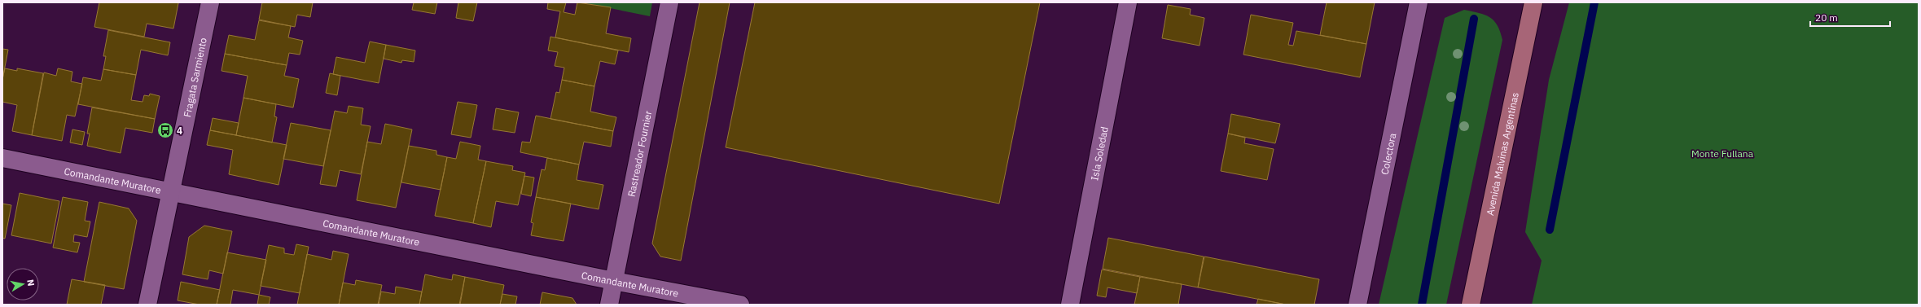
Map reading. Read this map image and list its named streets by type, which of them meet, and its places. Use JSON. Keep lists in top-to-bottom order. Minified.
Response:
{"streets":{"main road":["Avenida Malvinas Argentinas"],"street":["Fragata Sarmiento","Isla Soledad","Colectora","Rastreador Fournier","Comandante Muratore"]},"crossings":[["Fragata Sarmiento","Comandante Muratore"],["Rastreador Fournier","Comandante Muratore"]],"parks":["Monte Fullana"],"places":{"bus stop":["4"]},"scale_bar":"20 m","north":"right"}
